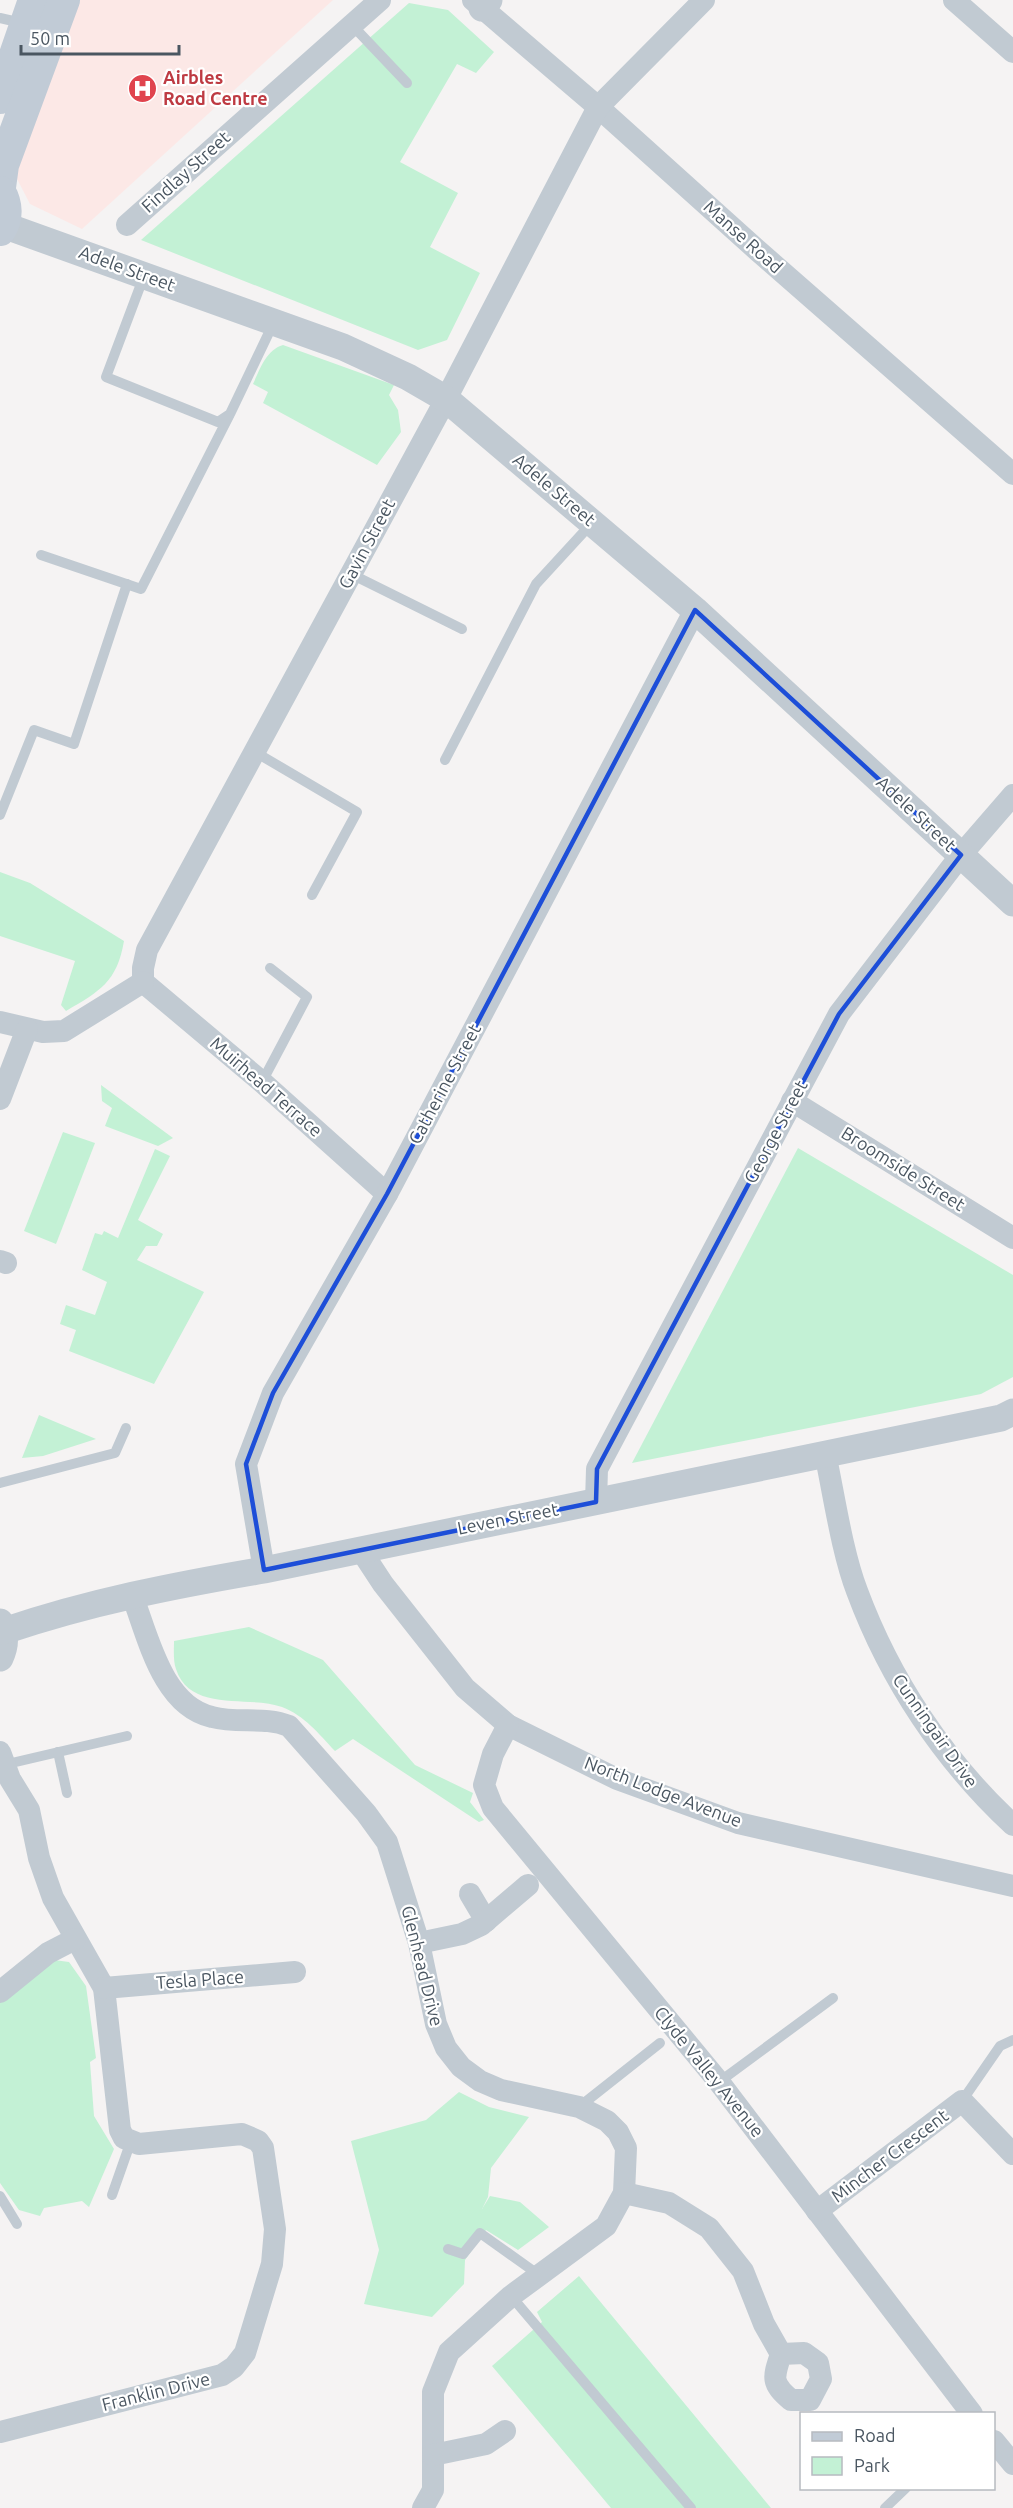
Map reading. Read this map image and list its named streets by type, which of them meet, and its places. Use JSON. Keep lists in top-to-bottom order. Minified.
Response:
{"streets":{"street":["Findlay Street","Manse Road","Adele Street","Gavin Street","Catherine Street","Muirhead Terrace","George Street","Broomside Street","Leven Street","Cunningair Drive","North Lodge Avenue","Glenhead Drive","Tesla Place","Clyde Valley Avenue","Mincher Crescent","Franklin Drive"]},"crossings":[["Manse Road","Gavin Street"],["Adele Street","Gavin Street"],["Adele Street","Catherine Street"],["Adele Street","George Street"],["Gavin Street","Muirhead Terrace"],["Catherine Street","Muirhead Terrace"],["Catherine Street","Leven Street"],["George Street","Broomside Street"],["George Street","Leven Street"],["Leven Street","Cunningair Drive"],["Leven Street","North Lodge Avenue"],["Leven Street","Glenhead Drive"],["North Lodge Avenue","Clyde Valley Avenue"],["Clyde Valley Avenue","Mincher Crescent"]],"places":{"hospital":["Airbles Road Centre"]},"legend":["Road","Park"],"scale_bar":"50 m"}
